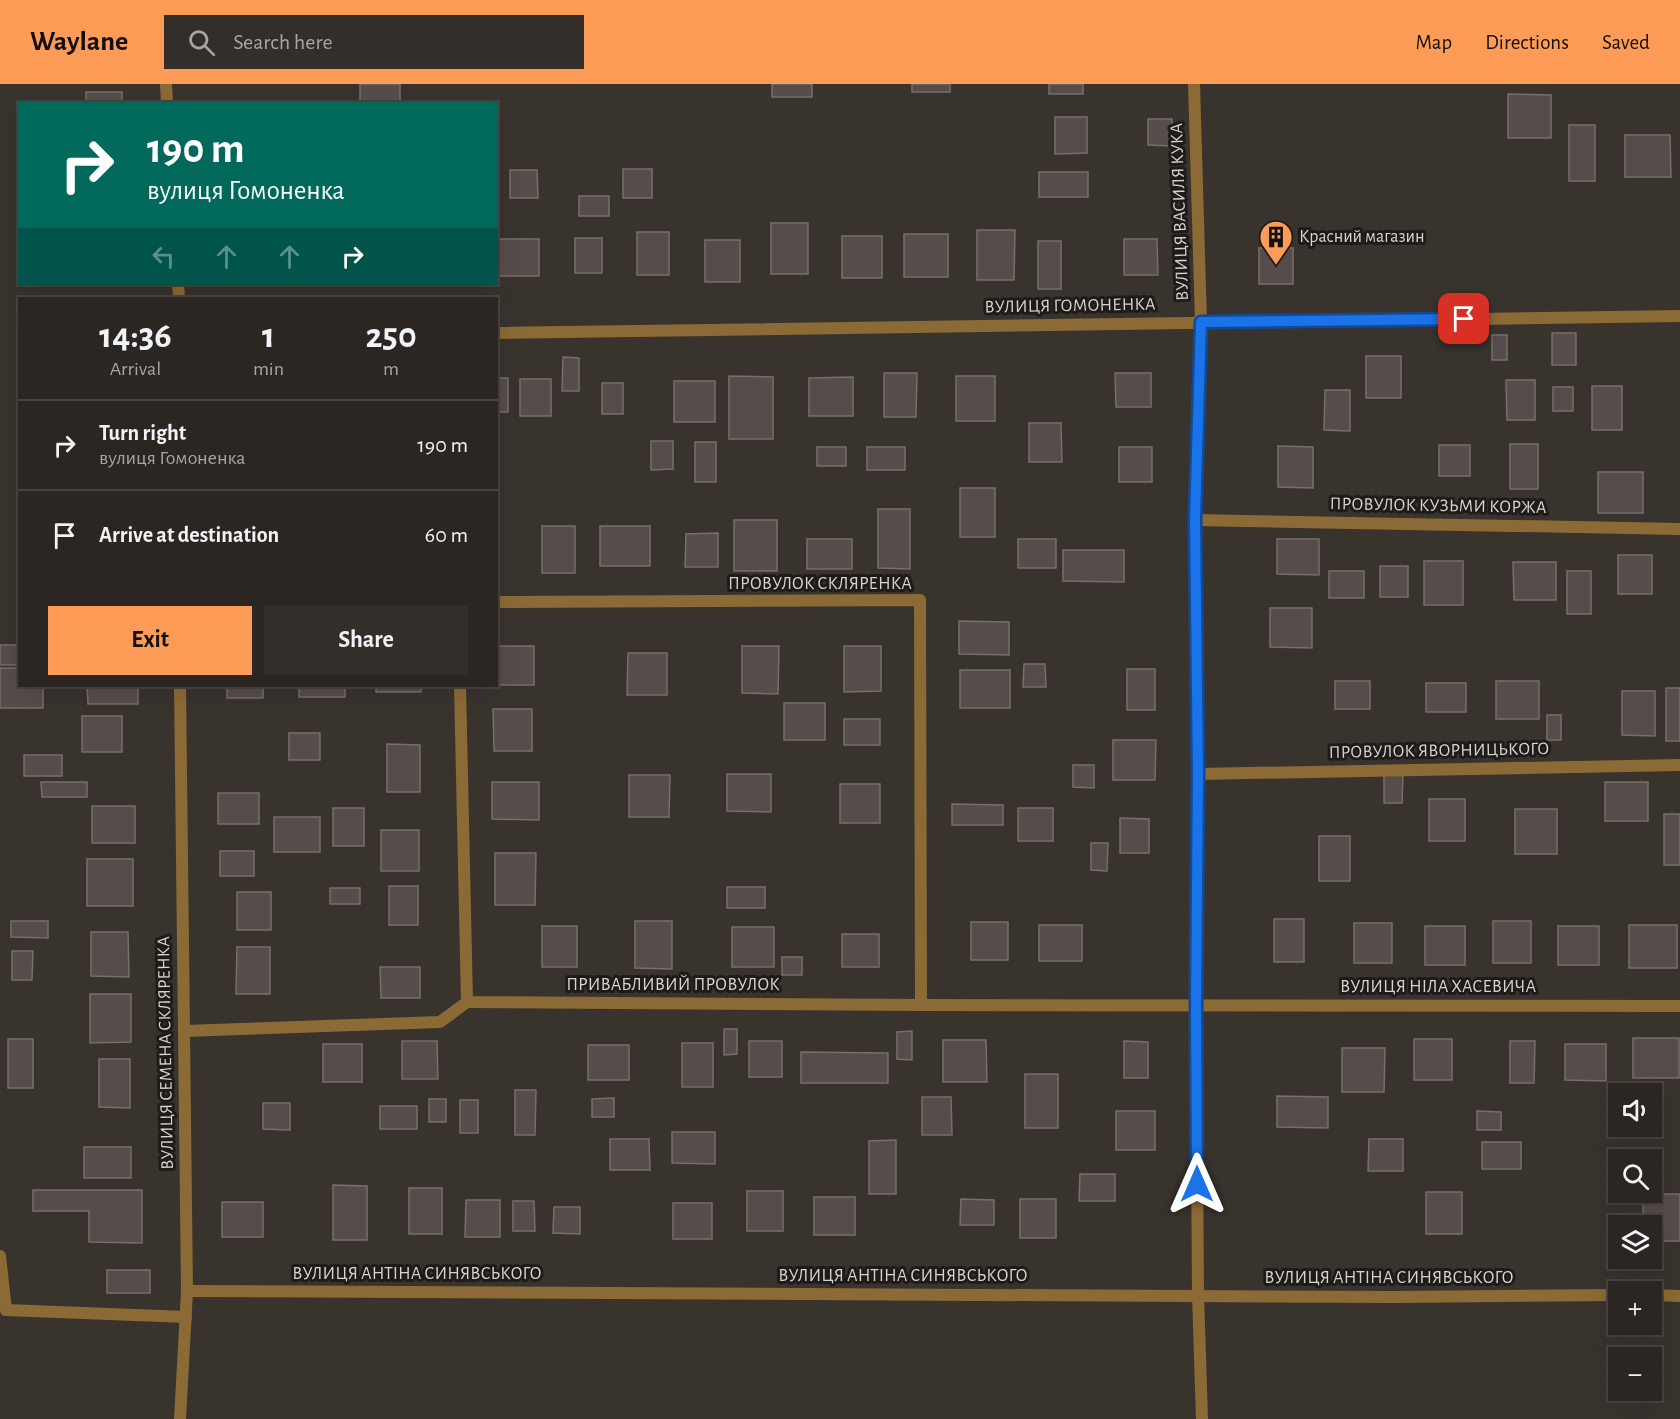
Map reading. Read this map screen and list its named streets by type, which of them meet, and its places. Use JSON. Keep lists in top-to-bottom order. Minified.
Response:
{"streets":{"street":["ВУЛИЦЯ ВАСИЛЯ КУКА","ВУЛИЦЯ ГОМОНЕНКА","ПРОВУЛОК КУЗЬМИ КОРЖА","ПРОВУЛОК СКЛЯРЕНКА","ПРОВУЛОК ЯВОРНИЦЬКОГО","ПРИВАБЛИВИЙ ПРОВУЛОК","ВУЛИЦЯ НІЛА ХАСЕВИЧА","ВУЛИЦЯ СЕМЕНА СКЛЯРЕНКА","ВУЛИЦЯ АНТІНА СИНЯВСЬКОГО"]},"crossings":[["ВУЛИЦЯ ВАСИЛЯ КУКА","ВУЛИЦЯ ГОМОНЕНКА"],["ВУЛИЦЯ ВАСИЛЯ КУКА","ПРОВУЛОК КУЗЬМИ КОРЖА"],["ВУЛИЦЯ ВАСИЛЯ КУКА","ПРОВУЛОК ЯВОРНИЦЬКОГО"],["ВУЛИЦЯ ВАСИЛЯ КУКА","ПРИВАБЛИВИЙ ПРОВУЛОК"],["ВУЛИЦЯ ВАСИЛЯ КУКА","ВУЛИЦЯ НІЛА ХАСЕВИЧА"],["ВУЛИЦЯ ВАСИЛЯ КУКА","ВУЛИЦЯ АНТІНА СИНЯВСЬКОГО"],["ПРОВУЛОК СКЛЯРЕНКА","ПРИВАБЛИВИЙ ПРОВУЛОК"],["ПРИВАБЛИВИЙ ПРОВУЛОК","ВУЛИЦЯ НІЛА ХАСЕВИЧА"],["ВУЛИЦЯ СЕМЕНА СКЛЯРЕНКА","ВУЛИЦЯ АНТІНА СИНЯВСЬКОГО"]],"places":{"building":["Красний магазин"]},"page":{"header":"Waylane","search":"Search here","nav":["Map","Directions","Saved"],"turn":["190 m","вулиця Гомоненка"],"eta":["14:36","Arrival","1","min","250","m"],"list":[{"name":"Turn right","note":"вулиця Гомоненка","value":"190 m"},{"name":"Arrive at destination","value":"60 m"}],"buttons":["Exit","Share"],"map_buttons":["+","−"]}}
